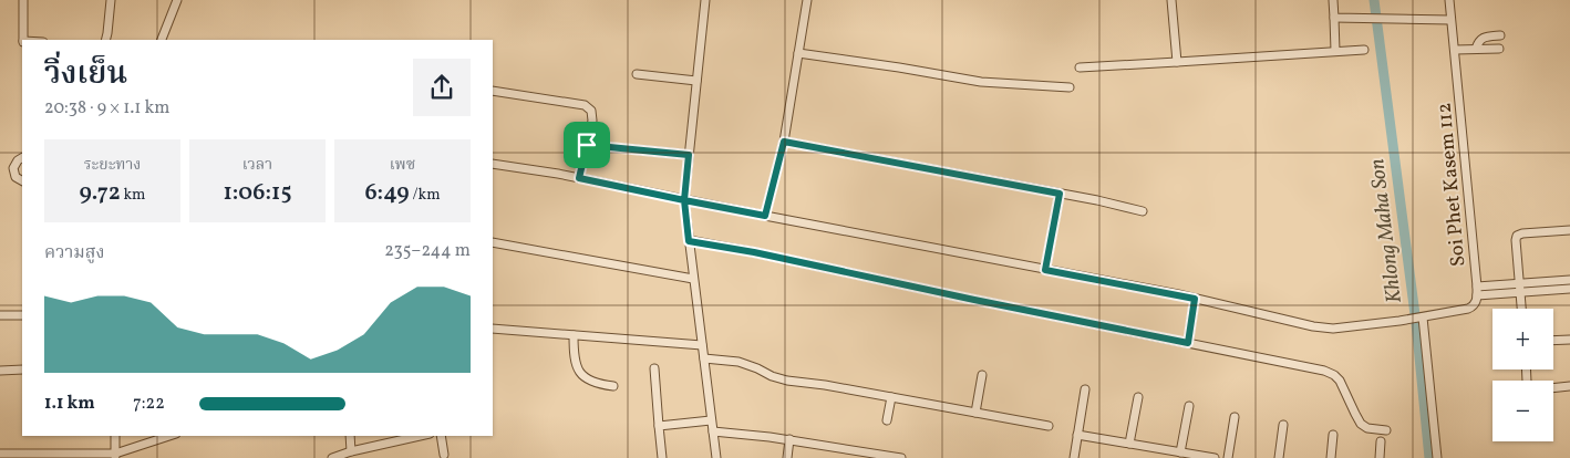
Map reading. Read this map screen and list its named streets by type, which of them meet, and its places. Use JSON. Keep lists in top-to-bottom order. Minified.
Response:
{"streets":{"street":["Soi Phet Kasem 112"]},"water":["Khlong Maha Son"],"page":{"heading":["วิ่งเย็น","20:38 · 9 × 1.1 km"],"stats":[["ระยะทาง","9.72 km"],["เวลา","1:06:15"],["เพซ","6:49 /km"]],"chart":["ความสูง","235–244 m"],"map_buttons":["+","−"],"list":[{"name":"1.1 km","note":"7:22"}]}}
